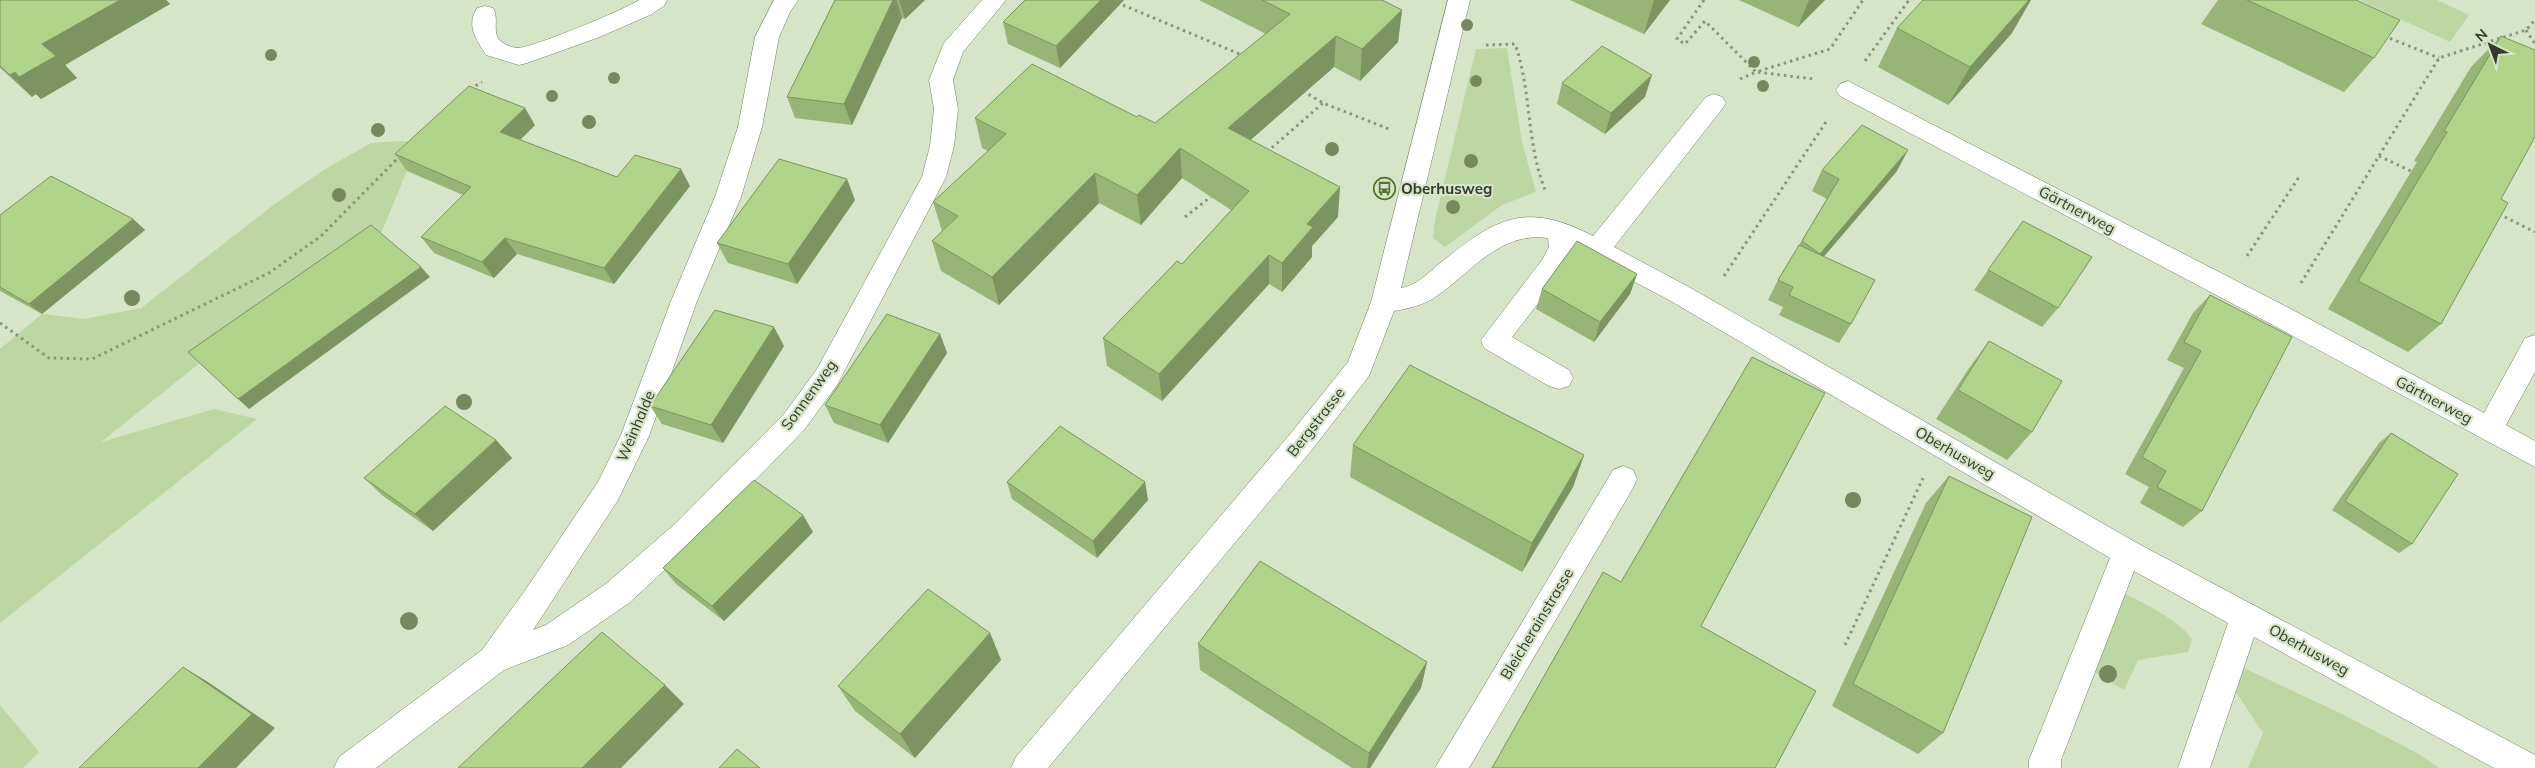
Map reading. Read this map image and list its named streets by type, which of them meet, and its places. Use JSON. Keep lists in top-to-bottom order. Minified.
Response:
{"streets":{"street":["Gärtnerweg","Sonnenweg","Bergstrasse","Weinhalde","Oberhusweg","Bleicherainstrasse"]},"crossings":[["Sonnenweg","Weinhalde"],["Bergstrasse","Oberhusweg"]],"places":{"bus stop":["Oberhusweg"]},"north":"top left"}
